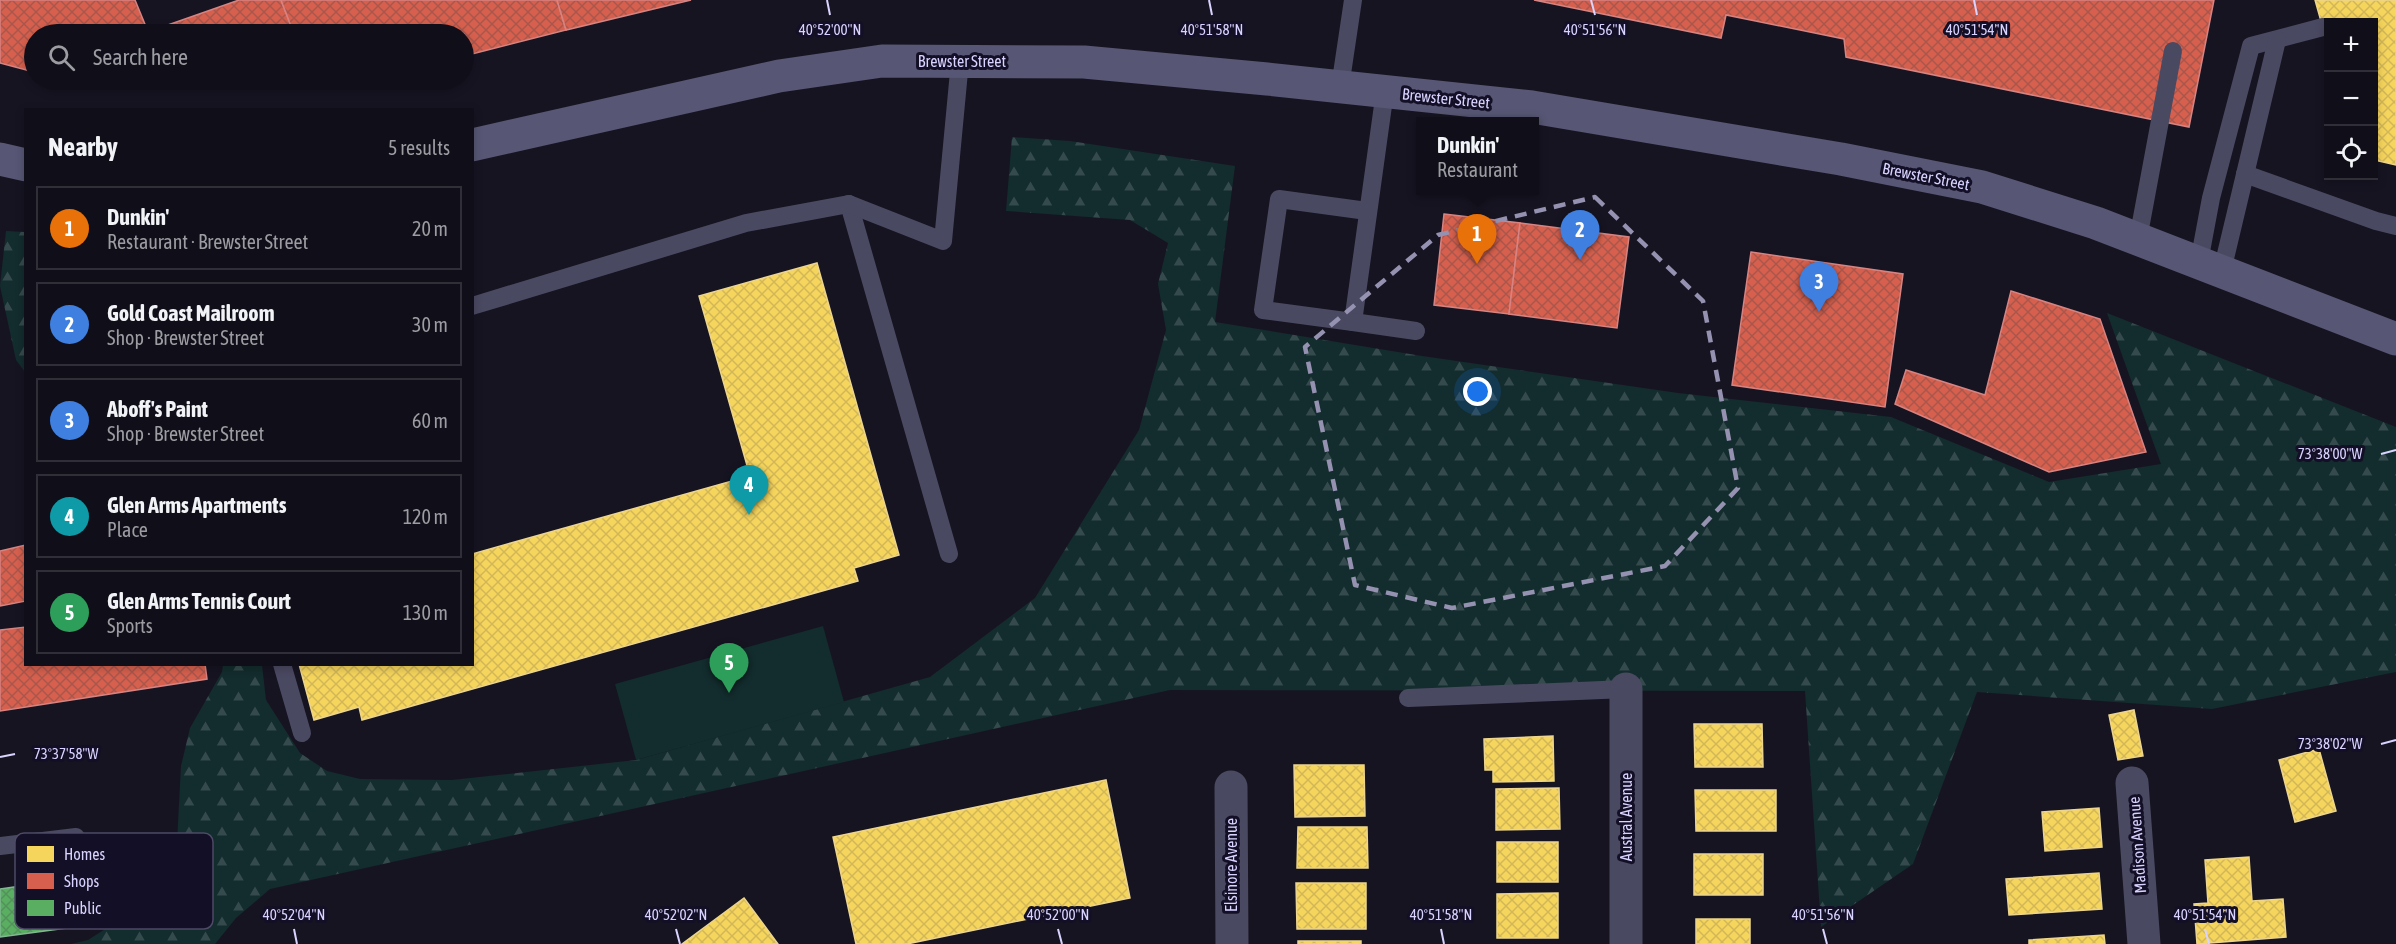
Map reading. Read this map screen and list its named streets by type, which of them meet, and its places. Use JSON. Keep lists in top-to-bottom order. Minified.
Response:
{"streets":{"main road":["Brewster Street"],"street":["Austral Avenue","Madison Avenue","Elsinore Avenue"]},"legend":["Homes","Shops","Public"],"page":{"map_buttons":["+","−"],"search":"Search here","heading":["Nearby","5 results"],"popup":["Dunkin'","Restaurant"],"list":[{"mark":"1","name":"Dunkin'","note":"Restaurant · Brewster Street","value":"20 m"},{"mark":"2","name":"Gold Coast Mailroom","note":"Shop · Brewster Street","value":"30 m"},{"mark":"3","name":"Aboff's Paint","note":"Shop · Brewster Street","value":"60 m"},{"mark":"4","name":"Glen Arms Apartments","note":"Place","value":"120 m"},{"mark":"5","name":"Glen Arms Tennis Court","note":"Sports","value":"130 m"}],"pins":["2","1","3","4","5"]},"coordinates":["40°52'00\"N","40°51'58\"N","40°51'56\"N","40°51'54\"N","73°38'00\"W","73°38'02\"W","73°37'58\"W","40°52'04\"N","40°52'02\"N"]}
